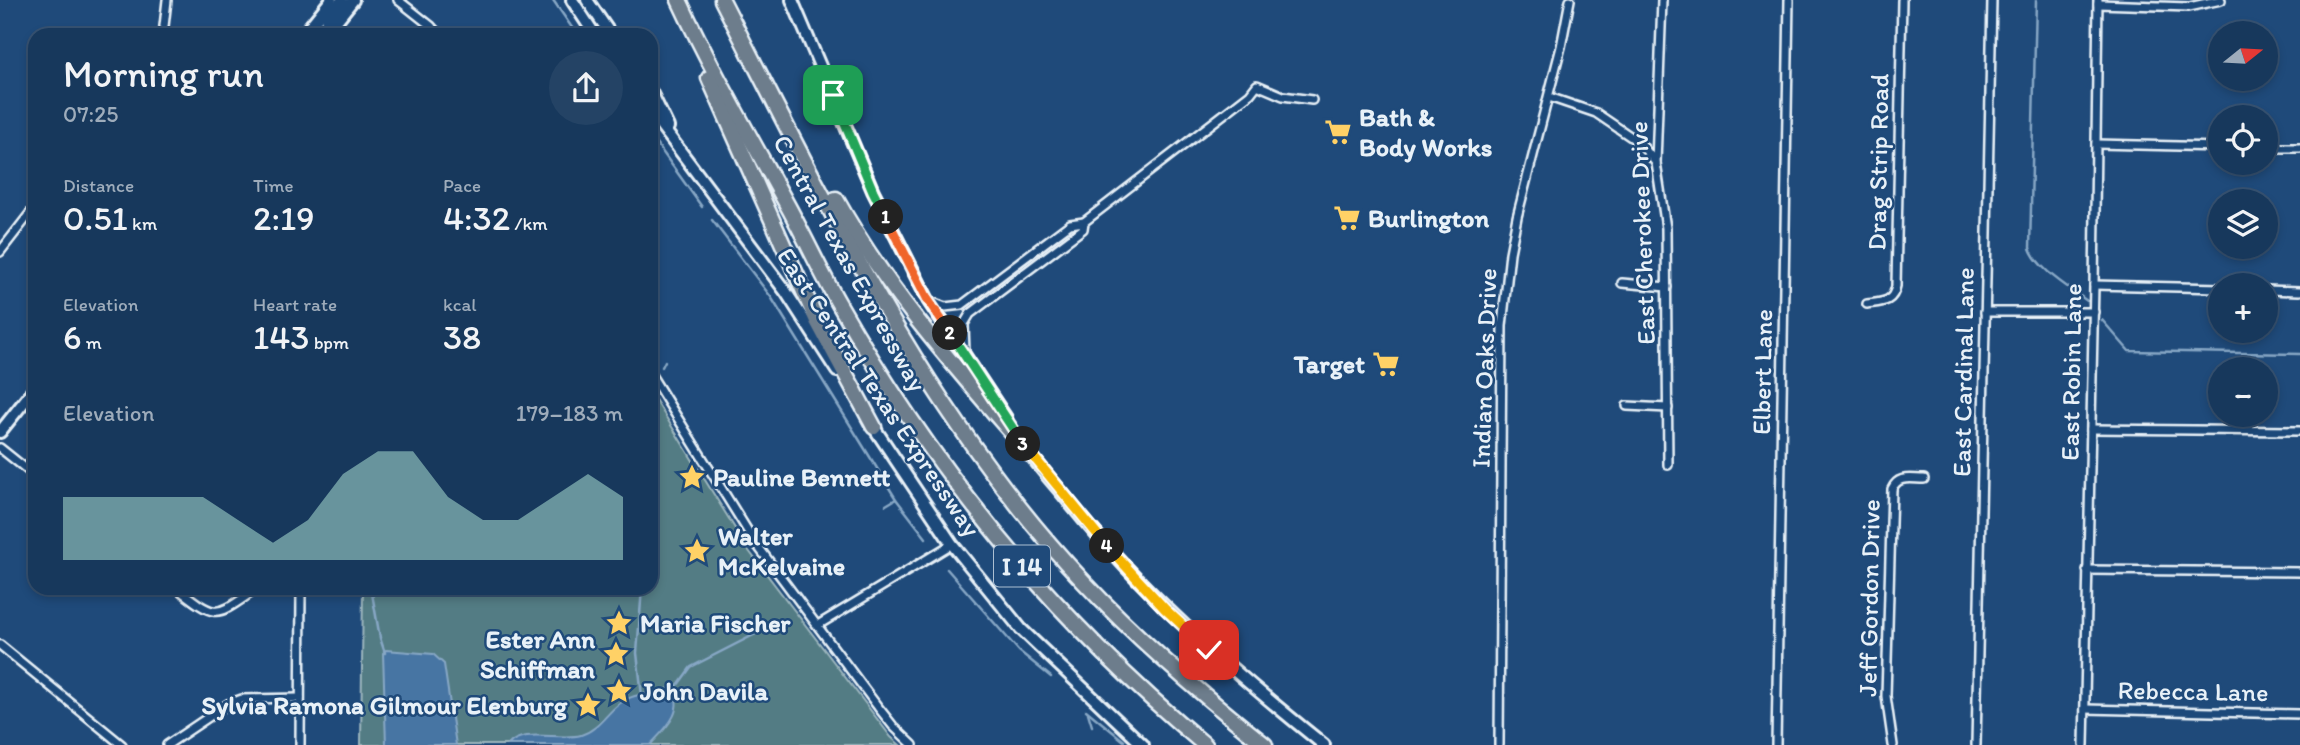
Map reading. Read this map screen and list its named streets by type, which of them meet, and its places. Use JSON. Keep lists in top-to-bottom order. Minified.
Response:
{"streets":{"highway":["Central Texas Expressway","I 14"],"main road":["East Central Texas Expressway"],"street":["Drag Strip Road","East Cherokee Drive","Indian Oaks Drive","Elbert Lane","East Cardinal Lane","East Robin Lane","Jeff Gordon Drive","Rebecca Lane"]},"crossings":[["East Robin Lane","Rebecca Lane"]],"places":{"supermarket":["Bath & Body Works","Burlington","Target"],"place":["Pauline Bennett","Walter McKelvaine","Maria Fischer","Ester Ann Schiffman","John Davila","Sylvia Ramona Gilmour Elenburg"]},"north":"right","page":{"map_buttons":["+","−"],"heading":["Morning run","07:25"],"stats":[["Distance","0.51 km"],["Time","2:19"],["Pace","4:32 /km"],["Elevation","6 m"],["Heart rate","143 bpm"],["kcal","38"]],"pins":["1","2","3","4"],"chart":["Elevation","179–183 m"]}}
